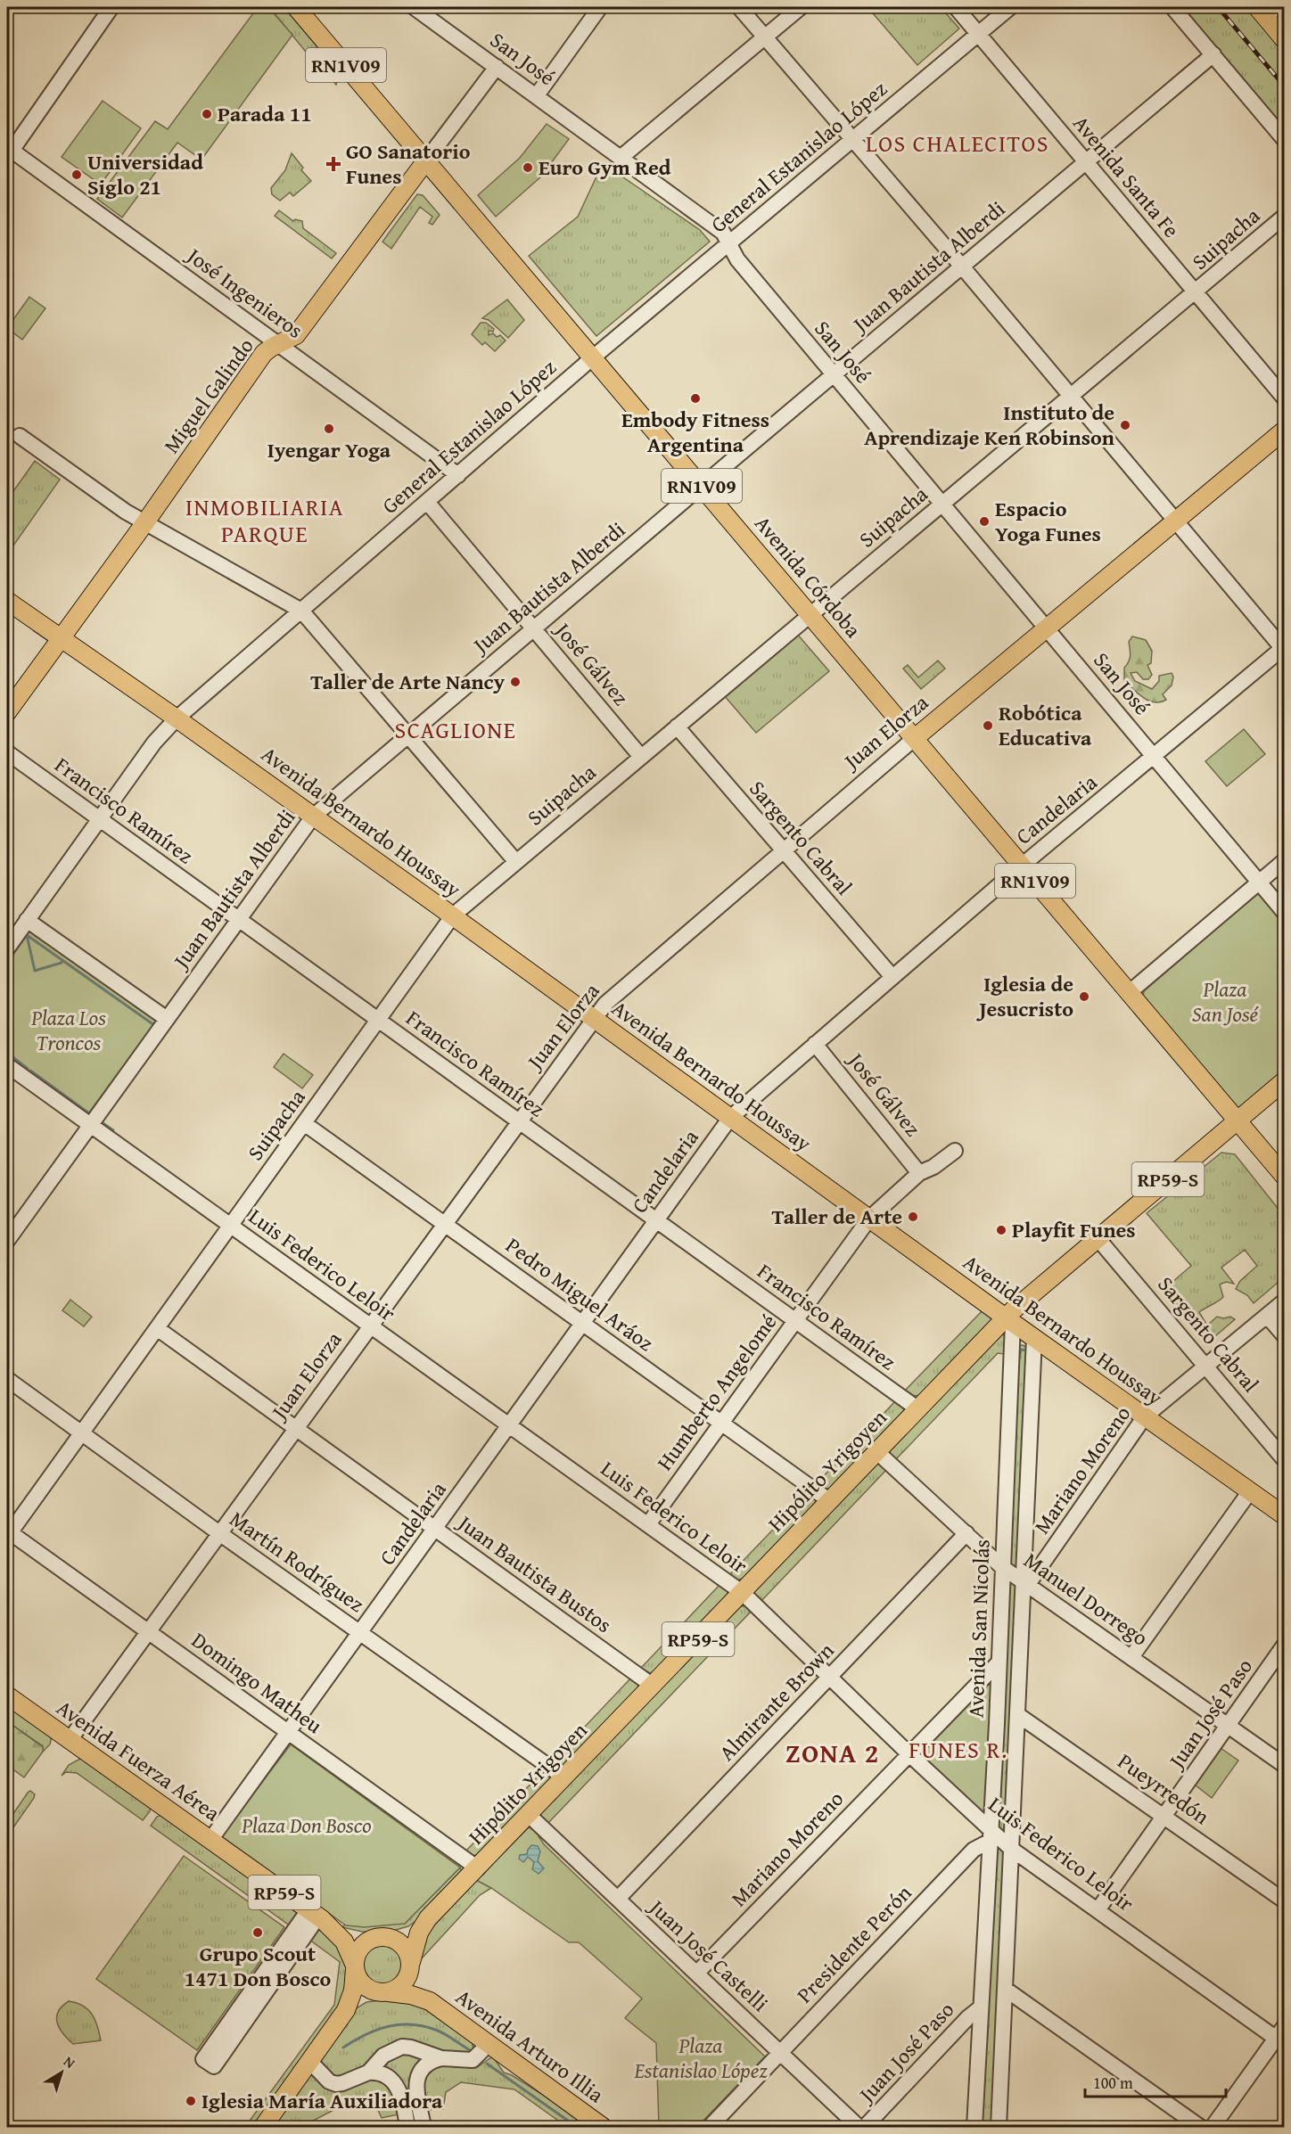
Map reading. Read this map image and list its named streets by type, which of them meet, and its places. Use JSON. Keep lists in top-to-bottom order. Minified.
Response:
{"streets":{"main road":["RN1V09","Miguel Galindo","Avenida Córdoba","Juan Elorza","Avenida Bernardo Houssay","RP59-S","Hipólito Yrigoyen","Avenida Fuerza Aérea","Avenida Arturo Illia"],"street":["San José","General Estanislao López","Avenida Santa Fe","Suipacha","Juan Bautista Alberdi","José Ingenieros","José Gálvez","Candelaria","Francisco Ramírez","Sargento Cabral","Luis Federico Leloir","Pedro Miguel Aráoz","Humberto Angelomé","Mariano Moreno","Martín Rodríguez","Juan Bautista Bustos","Manuel Dorrego","Avenida San Nicolás","Domingo Matheu","Almirante Brown","Juan José Paso","Pueyrredón","Presidente Perón","Juan José Castelli"]},"crossings":[["San José","General Estanislao López"],["San José","Suipacha"],["San José","Juan Bautista Alberdi"],["San José","Miguel Galindo"],["San José","Juan Elorza"],["San José","Candelaria"],["General Estanislao López","Avenida Santa Fe"],["General Estanislao López","José Ingenieros"],["General Estanislao López","Avenida Córdoba"],["General Estanislao López","José Gálvez"],["General Estanislao López","Francisco Ramírez"],["General Estanislao López","Avenida Bernardo Houssay"],["Avenida Santa Fe","Suipacha"],["Avenida Santa Fe","Juan Bautista Alberdi"],["Suipacha","Avenida Córdoba"],["Suipacha","José Gálvez"],["Suipacha","Francisco Ramírez"],["Suipacha","Avenida Bernardo Houssay"],["Suipacha","Sargento Cabral"],["Suipacha","Luis Federico Leloir"],["Suipacha","Pedro Miguel Aráoz"],["Suipacha","Martín Rodríguez"],["Suipacha","Juan Bautista Bustos"],["Suipacha","Domingo Matheu"],["Juan Bautista Alberdi","Avenida Córdoba"],["Juan Bautista Alberdi","José Gálvez"],["Juan Bautista Alberdi","Francisco Ramírez"],["Juan Bautista Alberdi","Avenida Bernardo Houssay"],["Juan Bautista Alberdi","Luis Federico Leloir"],["José Ingenieros","Miguel Galindo"],["Miguel Galindo","Avenida Córdoba"],["Miguel Galindo","Avenida Bernardo Houssay"],["Avenida Córdoba","Juan Elorza"],["Avenida Córdoba","Candelaria"],["Avenida Córdoba","Hipólito Yrigoyen"],["José Gálvez","Candelaria"],["José Gálvez","Humberto Angelomé"],["Juan Elorza","Francisco Ramírez"],["Juan Elorza","Avenida Bernardo Houssay"],["Juan Elorza","Sargento Cabral"],["Juan Elorza","Luis Federico Leloir"],["Juan Elorza","Pedro Miguel Aráoz"],["Juan Elorza","Martín Rodríguez"],["Juan Elorza","Juan Bautista Bustos"],["Juan Elorza","Domingo Matheu"],["Juan Elorza","Avenida Fuerza Aérea"],["Candelaria","Francisco Ramírez"],["Candelaria","Avenida Bernardo Houssay"],["Candelaria","Sargento Cabral"],["Candelaria","Luis Federico Leloir"],["Candelaria","Pedro Miguel Aráoz"],["Candelaria","Martín Rodríguez"],["Candelaria","Juan Bautista Bustos"],["Candelaria","Domingo Matheu"],["Candelaria","Avenida Fuerza Aérea"],["Francisco Ramírez","Humberto Angelomé"],["Francisco Ramírez","Hipólito Yrigoyen"],["Avenida Bernardo Houssay","Humberto Angelomé"],["Avenida Bernardo Houssay","Mariano Moreno"],["Avenida Bernardo Houssay","Hipólito Yrigoyen"],["Avenida Bernardo Houssay","Avenida San Nicolás"],["Sargento Cabral","Mariano Moreno"],["Sargento Cabral","Hipólito Yrigoyen"],["RP59-S","Hipólito Yrigoyen"],["RP59-S","Avenida Fuerza Aérea"],["RP59-S","Avenida Arturo Illia"],["Luis Federico Leloir","Humberto Angelomé"],["Luis Federico Leloir","Mariano Moreno"],["Luis Federico Leloir","Hipólito Yrigoyen"],["Luis Federico Leloir","Avenida San Nicolás"],["Luis Federico Leloir","Almirante Brown"],["Luis Federico Leloir","Juan José Paso"],["Luis Federico Leloir","Presidente Perón"],["Pedro Miguel Aráoz","Humberto Angelomé"],["Pedro Miguel Aráoz","Hipólito Yrigoyen"],["Mariano Moreno","Manuel Dorrego"],["Mariano Moreno","Avenida San Nicolás"],["Mariano Moreno","Juan José Castelli"],["Hipólito Yrigoyen","Martín Rodríguez"],["Hipólito Yrigoyen","Juan Bautista Bustos"],["Hipólito Yrigoyen","Manuel Dorrego"],["Hipólito Yrigoyen","Avenida San Nicolás"],["Hipólito Yrigoyen","Domingo Matheu"],["Hipólito Yrigoyen","Avenida Fuerza Aérea"],["Hipólito Yrigoyen","Juan José Castelli"],["Hipólito Yrigoyen","Avenida Arturo Illia"],["Manuel Dorrego","Avenida San Nicolás"],["Manuel Dorrego","Almirante Brown"],["Manuel Dorrego","Juan José Paso"],["Avenida San Nicolás","Juan José Paso"],["Avenida San Nicolás","Pueyrredón"],["Avenida San Nicolás","Presidente Perón"],["Almirante Brown","Juan José Castelli"],["Juan José Paso","Pueyrredón"],["Avenida Fuerza Aérea","Avenida Arturo Illia"],["Presidente Perón","Juan José Castelli"]],"districts":["LOS CHALECITOS","INMOBILIARIA PARQUE","SCAGLIONE","FUNES R.","ZONA 2"],"parks":["Plaza San José","Plaza Los Troncos","Plaza Don Bosco","Plaza Estanislao López"],"places":{"other":["Parada 11","Euro Gym Red","Universidad Siglo 21","Embody Fitness Argentina","Instituto de Aprendizaje Ken Robinson","Iyengar Yoga","Espacio Yoga Funes","Taller de Arte Nancy","Robótica Educativa","Iglesia de Jesucristo","Taller de Arte","Playfit Funes","Grupo Scout 1471 Don Bosco","Iglesia María Auxiliadora"],"health":["GO Sanatorio Funes"]},"scale_bar":"100 m","north":"top right"}
